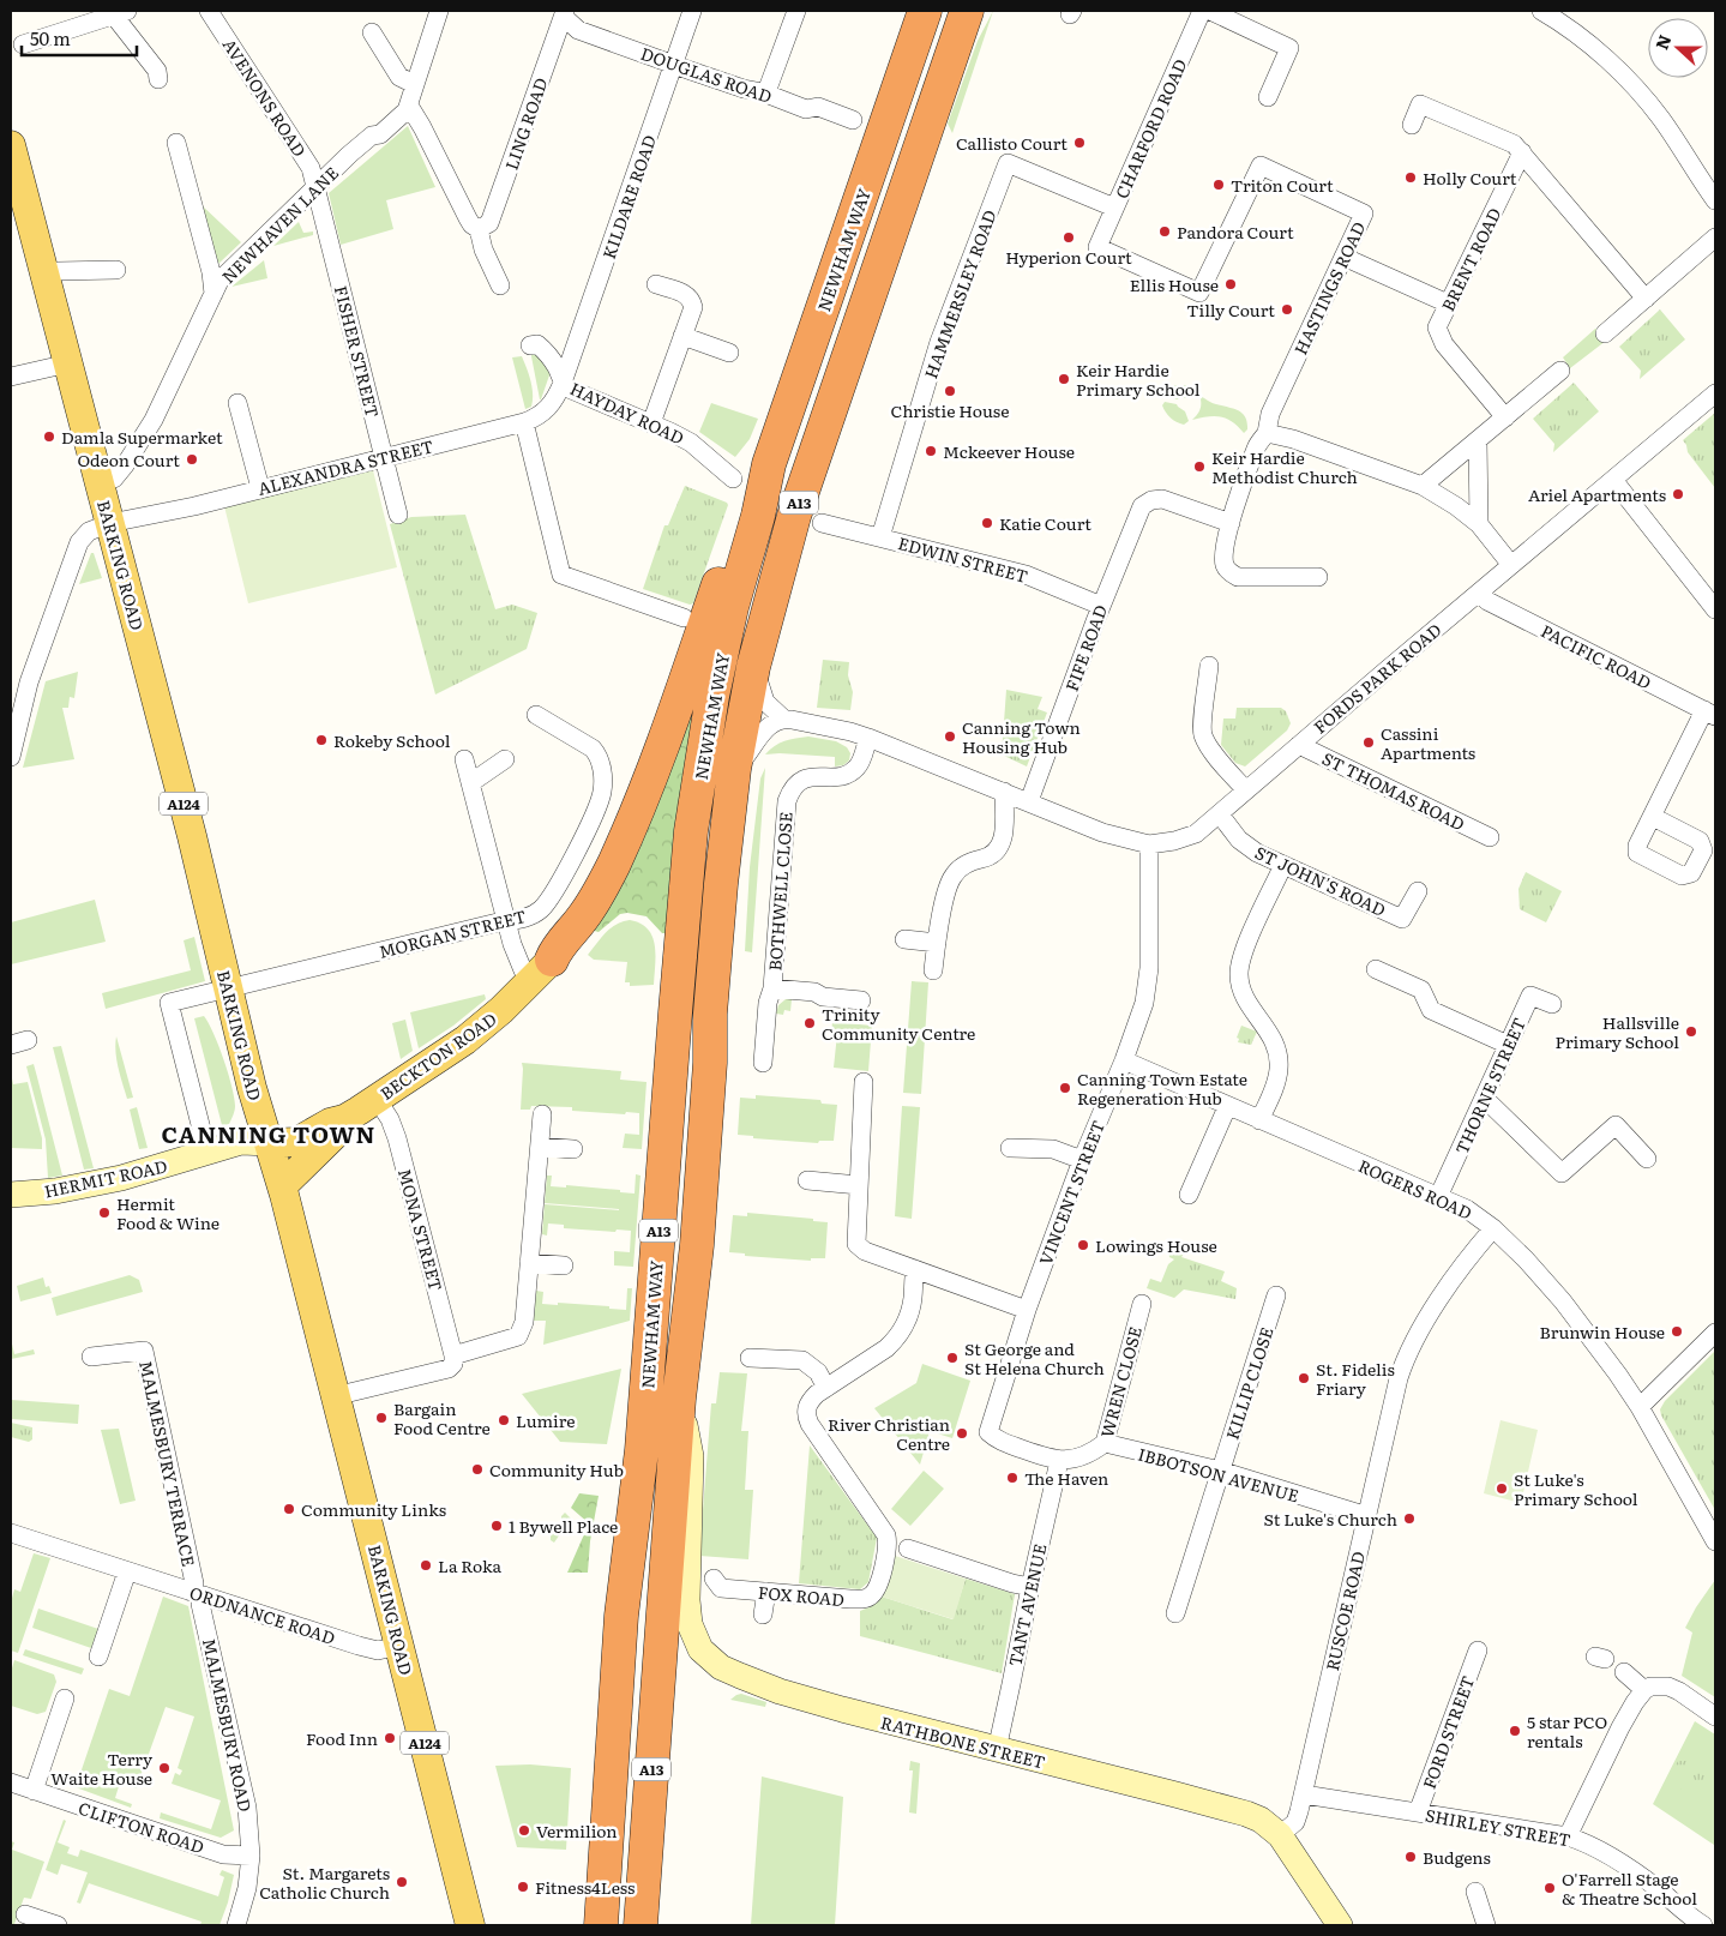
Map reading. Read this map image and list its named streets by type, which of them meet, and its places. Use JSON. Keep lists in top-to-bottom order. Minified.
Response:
{"streets":{"highway":["NEWHAM WAY","A13"],"main road":["BARKING ROAD","A124","BECKTON ROAD"],"street":["DOUGLAS ROAD","AVENONS ROAD","LING ROAD","CHARFORD ROAD","KILDARE ROAD","NEWHAVEN LANE","BRENT ROAD","HASTINGS ROAD","HAMMERSLEY ROAD","FISHER STREET","HAYDAY ROAD","ALEXANDRA STREET","EDWIN STREET","FIFE ROAD","PACIFIC ROAD","FORDS PARK ROAD","ST THOMAS ROAD","ST JOHN'S ROAD","BOTHWELL CLOSE","MORGAN STREET","THORNE STREET","HERMIT ROAD","ROGERS ROAD","VINCENT STREET","MONA STREET","WREN CLOSE","KILLIP CLOSE","MALMESBURY TERRACE","IBBOTSON AVENUE","FOX ROAD","TANT AVENUE","RUSCOE ROAD","ORDNANCE ROAD","MALMESBURY ROAD","FORD STREET","RATHBONE STREET","CLIFTON ROAD","SHIRLEY STREET"]},"crossings":[["DOUGLAS ROAD","LING ROAD"],["DOUGLAS ROAD","KILDARE ROAD"],["AVENONS ROAD","NEWHAVEN LANE"],["AVENONS ROAD","FISHER STREET"],["CHARFORD ROAD","HASTINGS ROAD"],["CHARFORD ROAD","HAMMERSLEY ROAD"],["KILDARE ROAD","HAYDAY ROAD"],["KILDARE ROAD","ALEXANDRA STREET"],["NEWHAVEN LANE","FISHER STREET"],["NEWHAVEN LANE","BARKING ROAD"],["NEWHAM WAY","A13"],["NEWHAM WAY","RATHBONE STREET"],["HASTINGS ROAD","FIFE ROAD"],["HAMMERSLEY ROAD","EDWIN STREET"],["FISHER STREET","ALEXANDRA STREET"],["HAYDAY ROAD","ALEXANDRA STREET"],["ALEXANDRA STREET","BARKING ROAD"],["A13","BECKTON ROAD"],["EDWIN STREET","FIFE ROAD"],["BARKING ROAD","MORGAN STREET"],["BARKING ROAD","BECKTON ROAD"],["BARKING ROAD","HERMIT ROAD"],["BARKING ROAD","ORDNANCE ROAD"],["FIFE ROAD","FORDS PARK ROAD"],["PACIFIC ROAD","FORDS PARK ROAD"],["FORDS PARK ROAD","ST THOMAS ROAD"],["FORDS PARK ROAD","ST JOHN'S ROAD"],["FORDS PARK ROAD","BOTHWELL CLOSE"],["FORDS PARK ROAD","VINCENT STREET"],["MORGAN STREET","HERMIT ROAD"],["BECKTON ROAD","HERMIT ROAD"],["BECKTON ROAD","MONA STREET"],["THORNE STREET","ROGERS ROAD"],["ROGERS ROAD","VINCENT STREET"],["ROGERS ROAD","RUSCOE ROAD"],["VINCENT STREET","WREN CLOSE"],["VINCENT STREET","TANT AVENUE"],["WREN CLOSE","IBBOTSON AVENUE"],["WREN CLOSE","TANT AVENUE"],["KILLIP CLOSE","IBBOTSON AVENUE"],["MALMESBURY TERRACE","ORDNANCE ROAD"],["MALMESBURY TERRACE","MALMESBURY ROAD"],["IBBOTSON AVENUE","RUSCOE ROAD"],["TANT AVENUE","RATHBONE STREET"],["RUSCOE ROAD","RATHBONE STREET"],["RUSCOE ROAD","SHIRLEY STREET"],["ORDNANCE ROAD","MALMESBURY ROAD"],["MALMESBURY ROAD","CLIFTON ROAD"],["FORD STREET","SHIRLEY STREET"]],"districts":["CANNING TOWN"],"places":["Callisto Court","Holly Court","Triton Court","Pandora Court","Hyperion Court","Ellis House","Tilly Court","Keir Hardie Primary School","Christie House","Damla Supermarket","Mckeever House","Odeon Court","Keir Hardie Methodist Church","Ariel Apartments","Katie Court","Canning Town Housing Hub","Rokeby School","Cassini Apartments","Trinity Community Centre","Hallsville Primary School","Canning Town Estate Regeneration Hub","Hermit Food & Wine","Lowings House","Brunwin House","St George and St Helena Church","St. Fidelis Friary","Bargain Food Centre","Lumire","River Christian Centre","Community Hub","The Haven","St Luke's Primary School","Community Links","St Luke's Church","1 Bywell Place","La Roka","5 star PCO rentals","Food Inn","Terry Waite House","Vermilion","Budgens","St. Margarets Catholic Church","Fitness4Less","O'Farrell Stage & Theatre School"],"scale_bar":"50 m","north":"left"}
